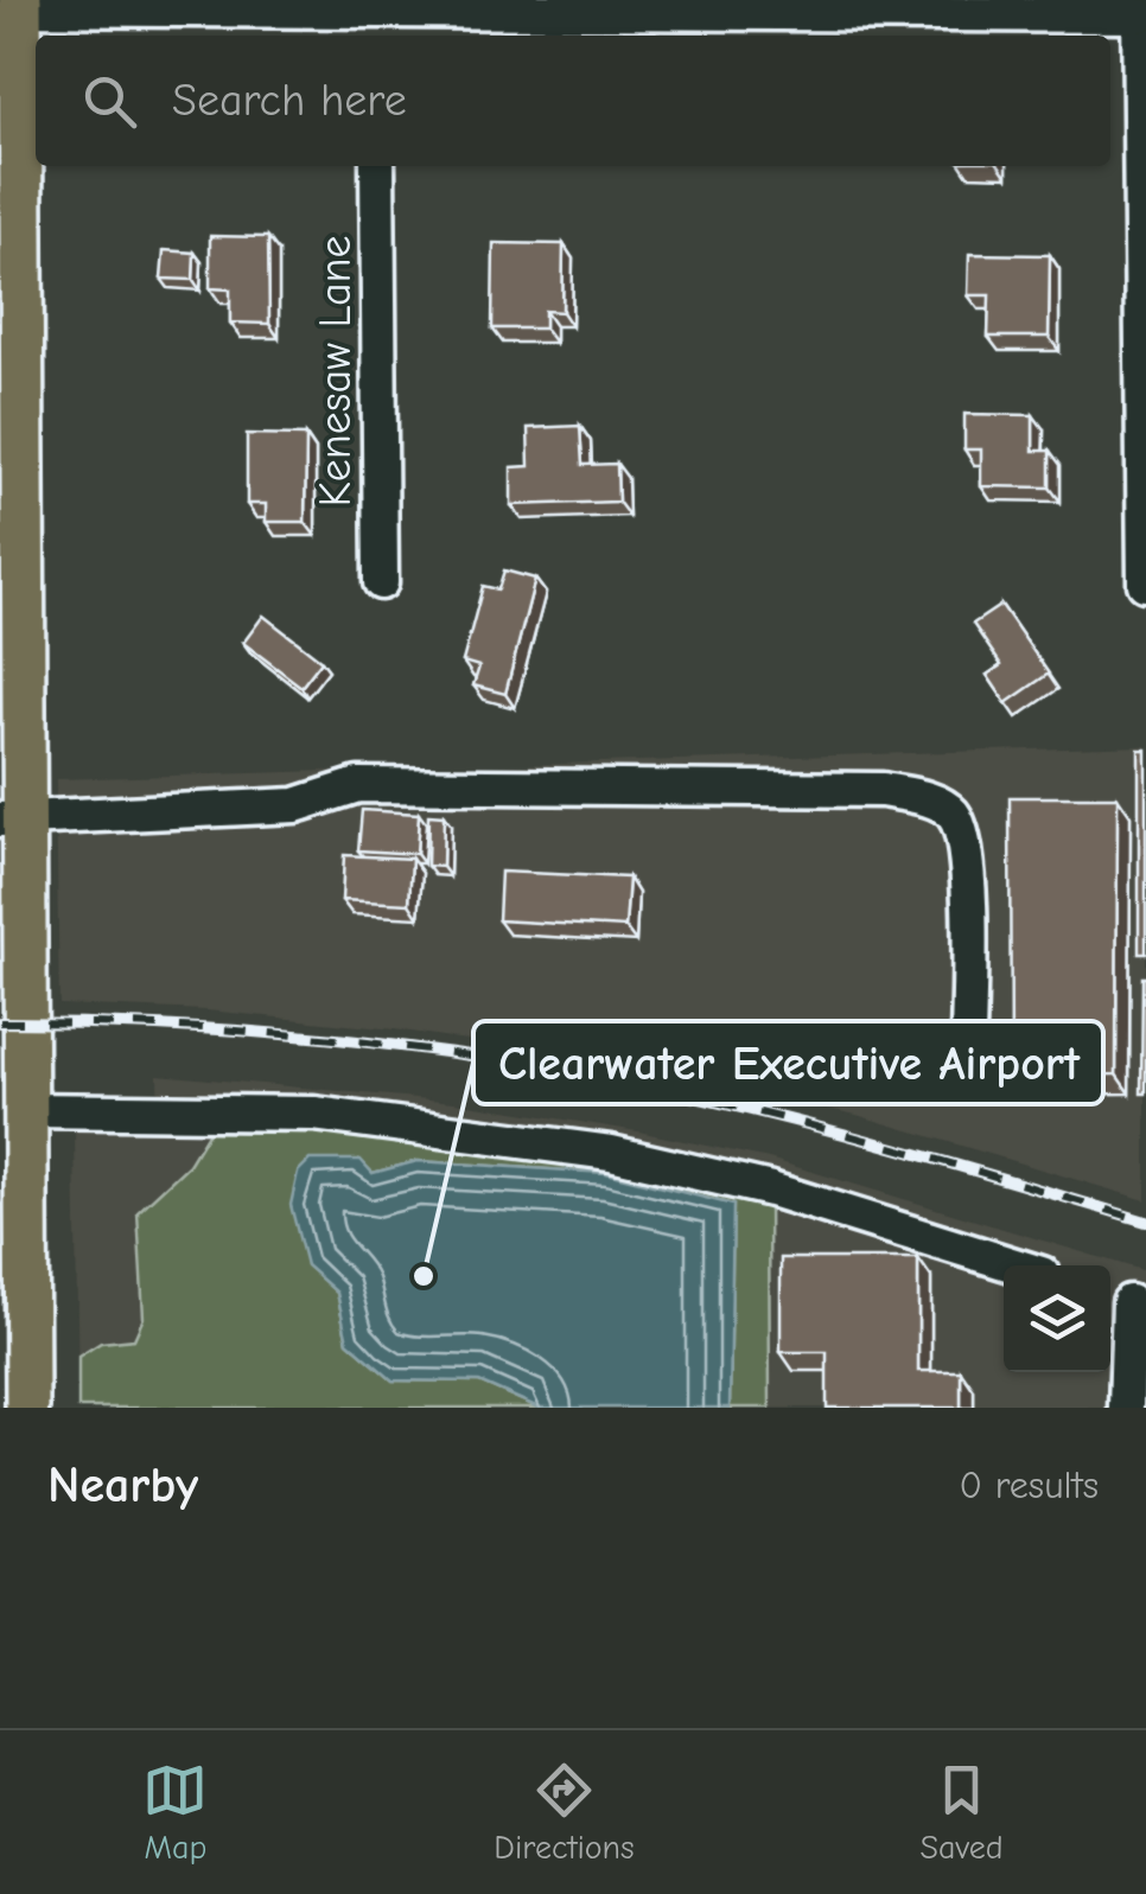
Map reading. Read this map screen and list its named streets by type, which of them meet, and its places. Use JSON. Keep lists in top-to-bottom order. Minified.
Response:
{"streets":{"street":["Kenesaw Lane"]},"places":["Clearwater Executive Airport"],"page":{"search":"Search here","heading":["Nearby","0 results"],"nav":["Map","Directions","Saved"]}}
